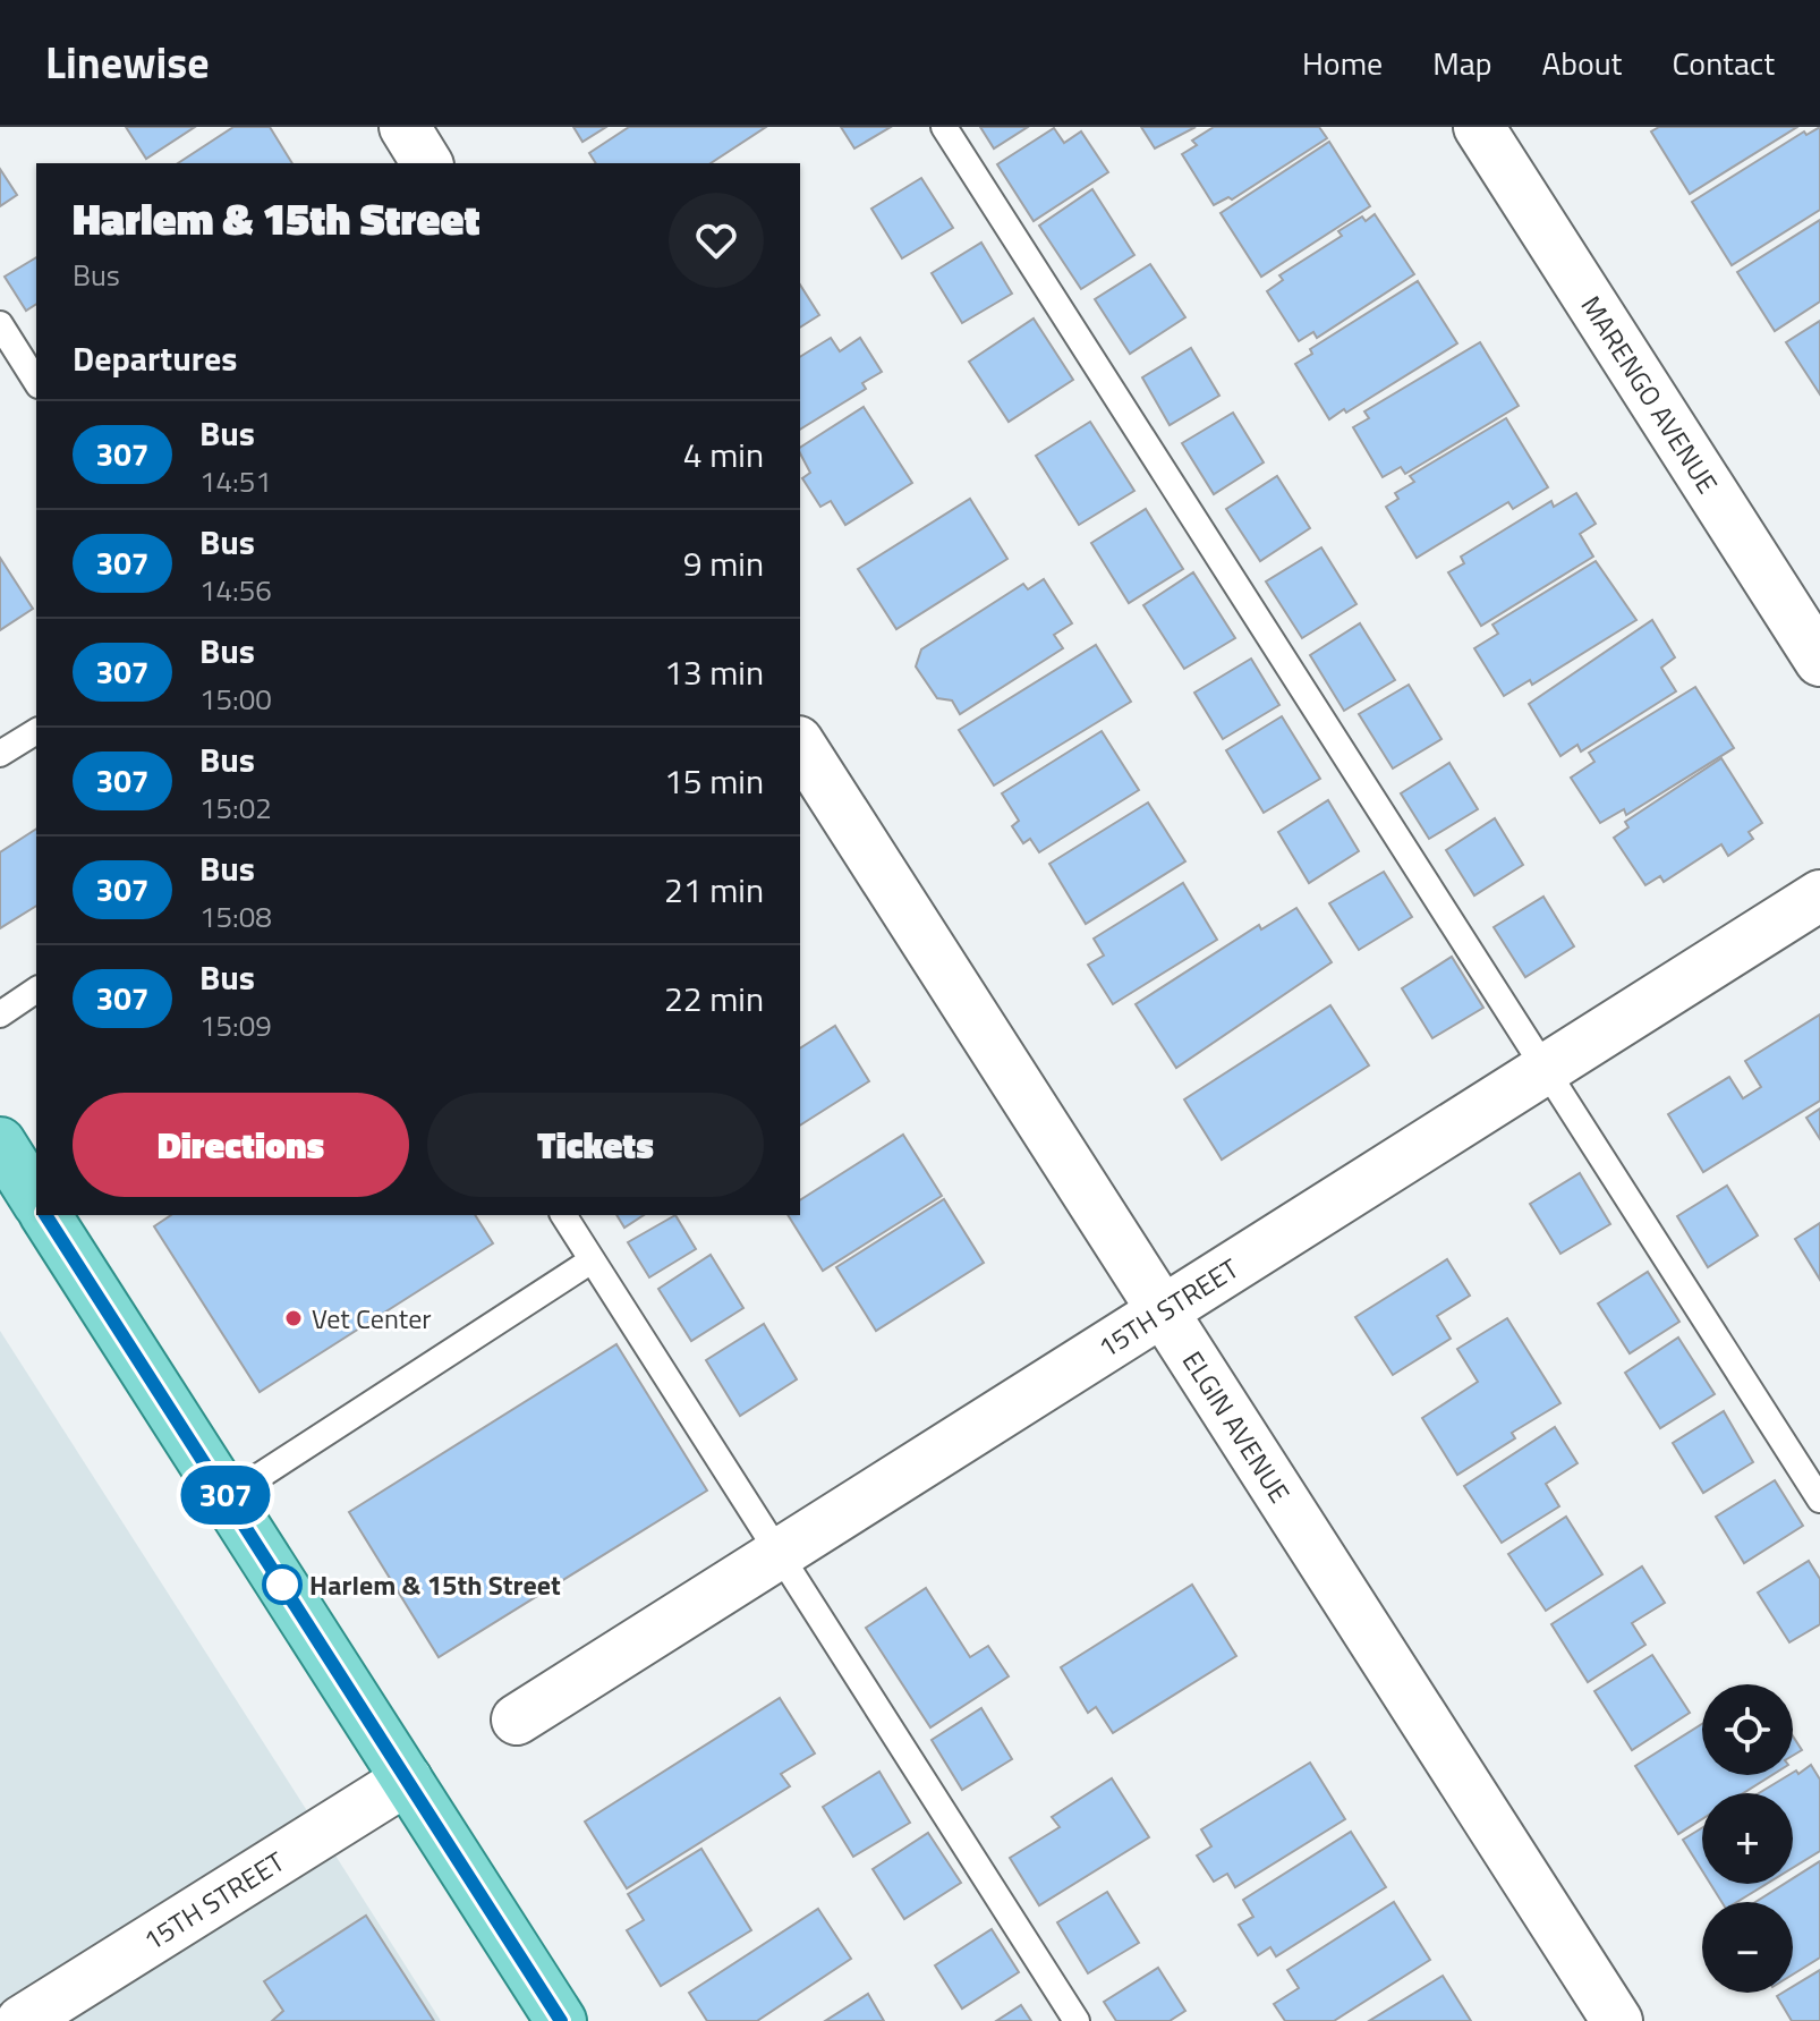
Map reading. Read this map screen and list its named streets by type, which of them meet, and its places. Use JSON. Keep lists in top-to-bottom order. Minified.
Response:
{"streets":{"street":["MARENGO AVENUE","15TH STREET","ELGIN AVENUE"]},"crossings":[["15TH STREET","ELGIN AVENUE"]],"places":["Vet Center","Harlem & 15th Street"],"lines":["bus line 307"],"page":{"header":"Linewise","nav":["Home","Map","About","Contact"],"on_map":"307","heading":[["Harlem & 15th Street","Bus"],"Departures"],"list":[{"mark":"307","name":"Bus","note":"14:51","value":"4 min"},{"mark":"307","name":"Bus","note":"14:56","value":"9 min"},{"mark":"307","name":"Bus","note":"15:00","value":"13 min"},{"mark":"307","name":"Bus","note":"15:02","value":"15 min"},{"mark":"307","name":"Bus","note":"15:08","value":"21 min"},{"mark":"307","name":"Bus","note":"15:09","value":"22 min"}],"buttons":["Directions","Tickets"],"map_buttons":["+","−"]}}
